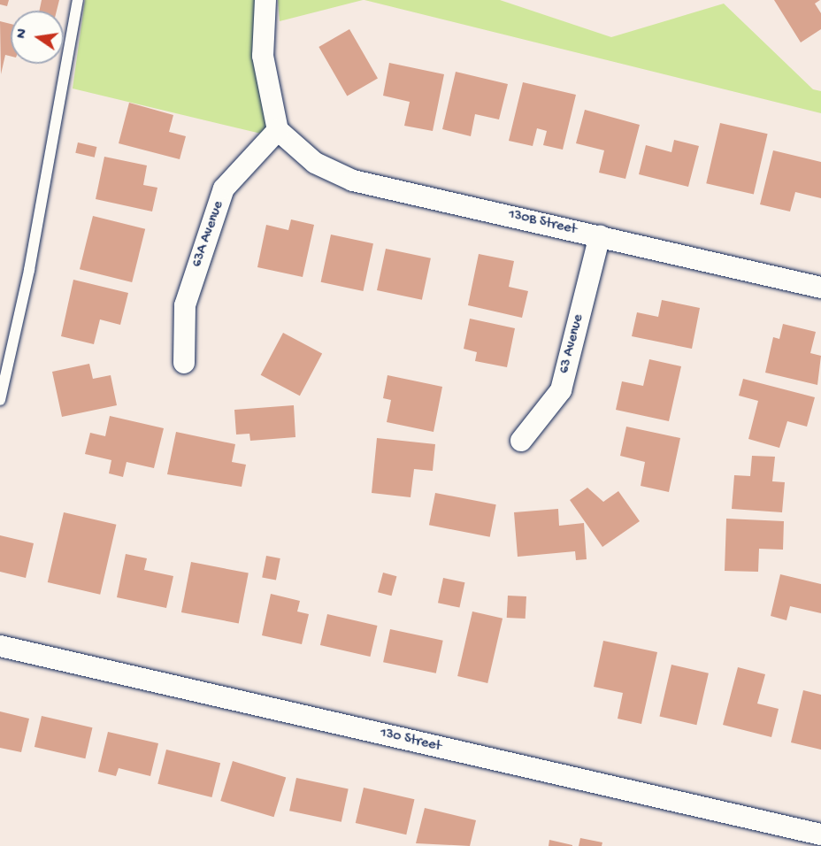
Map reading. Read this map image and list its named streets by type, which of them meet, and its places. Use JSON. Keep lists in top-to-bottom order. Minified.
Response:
{"streets":{"street":["130B Street","63A Avenue","63 Avenue","130 Street"]},"crossings":[["130B Street","63A Avenue"],["130B Street","63 Avenue"]],"north":"left"}
